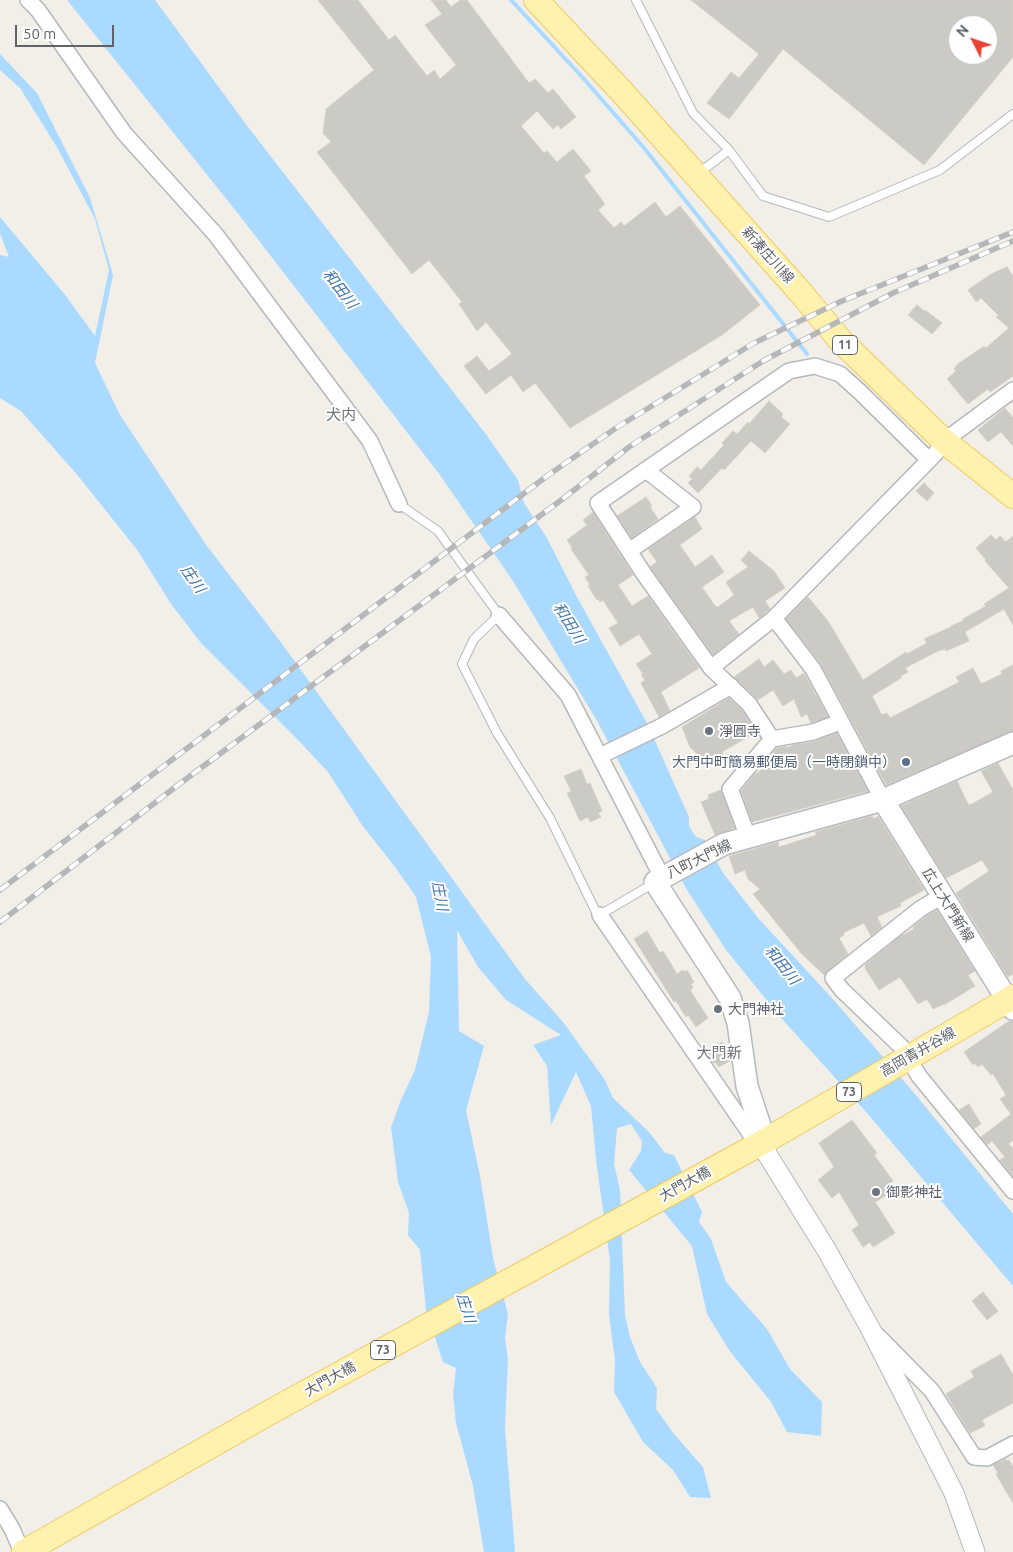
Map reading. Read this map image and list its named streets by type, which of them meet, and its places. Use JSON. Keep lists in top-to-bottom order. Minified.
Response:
{"streets":{"main road":["新湊庄川線","11","八町大門線","広上大門新線","高岡青井谷線","73","大門大橋"]},"crossings":[["八町大門線","広上大門新線"],["八町大門線","高岡青井谷線"],["八町大門線","大門大橋"],["広上大門新線","高岡青井谷線"],["高岡青井谷線","大門大橋"]],"districts":["犬内","大門新"],"water":["和田川","庄川"],"places":["淨圓寺","大門中町簡易郵便局（一時閉鎖中）","大門神社","御影神社"],"scale_bar":"50 m","north":"top left"}
